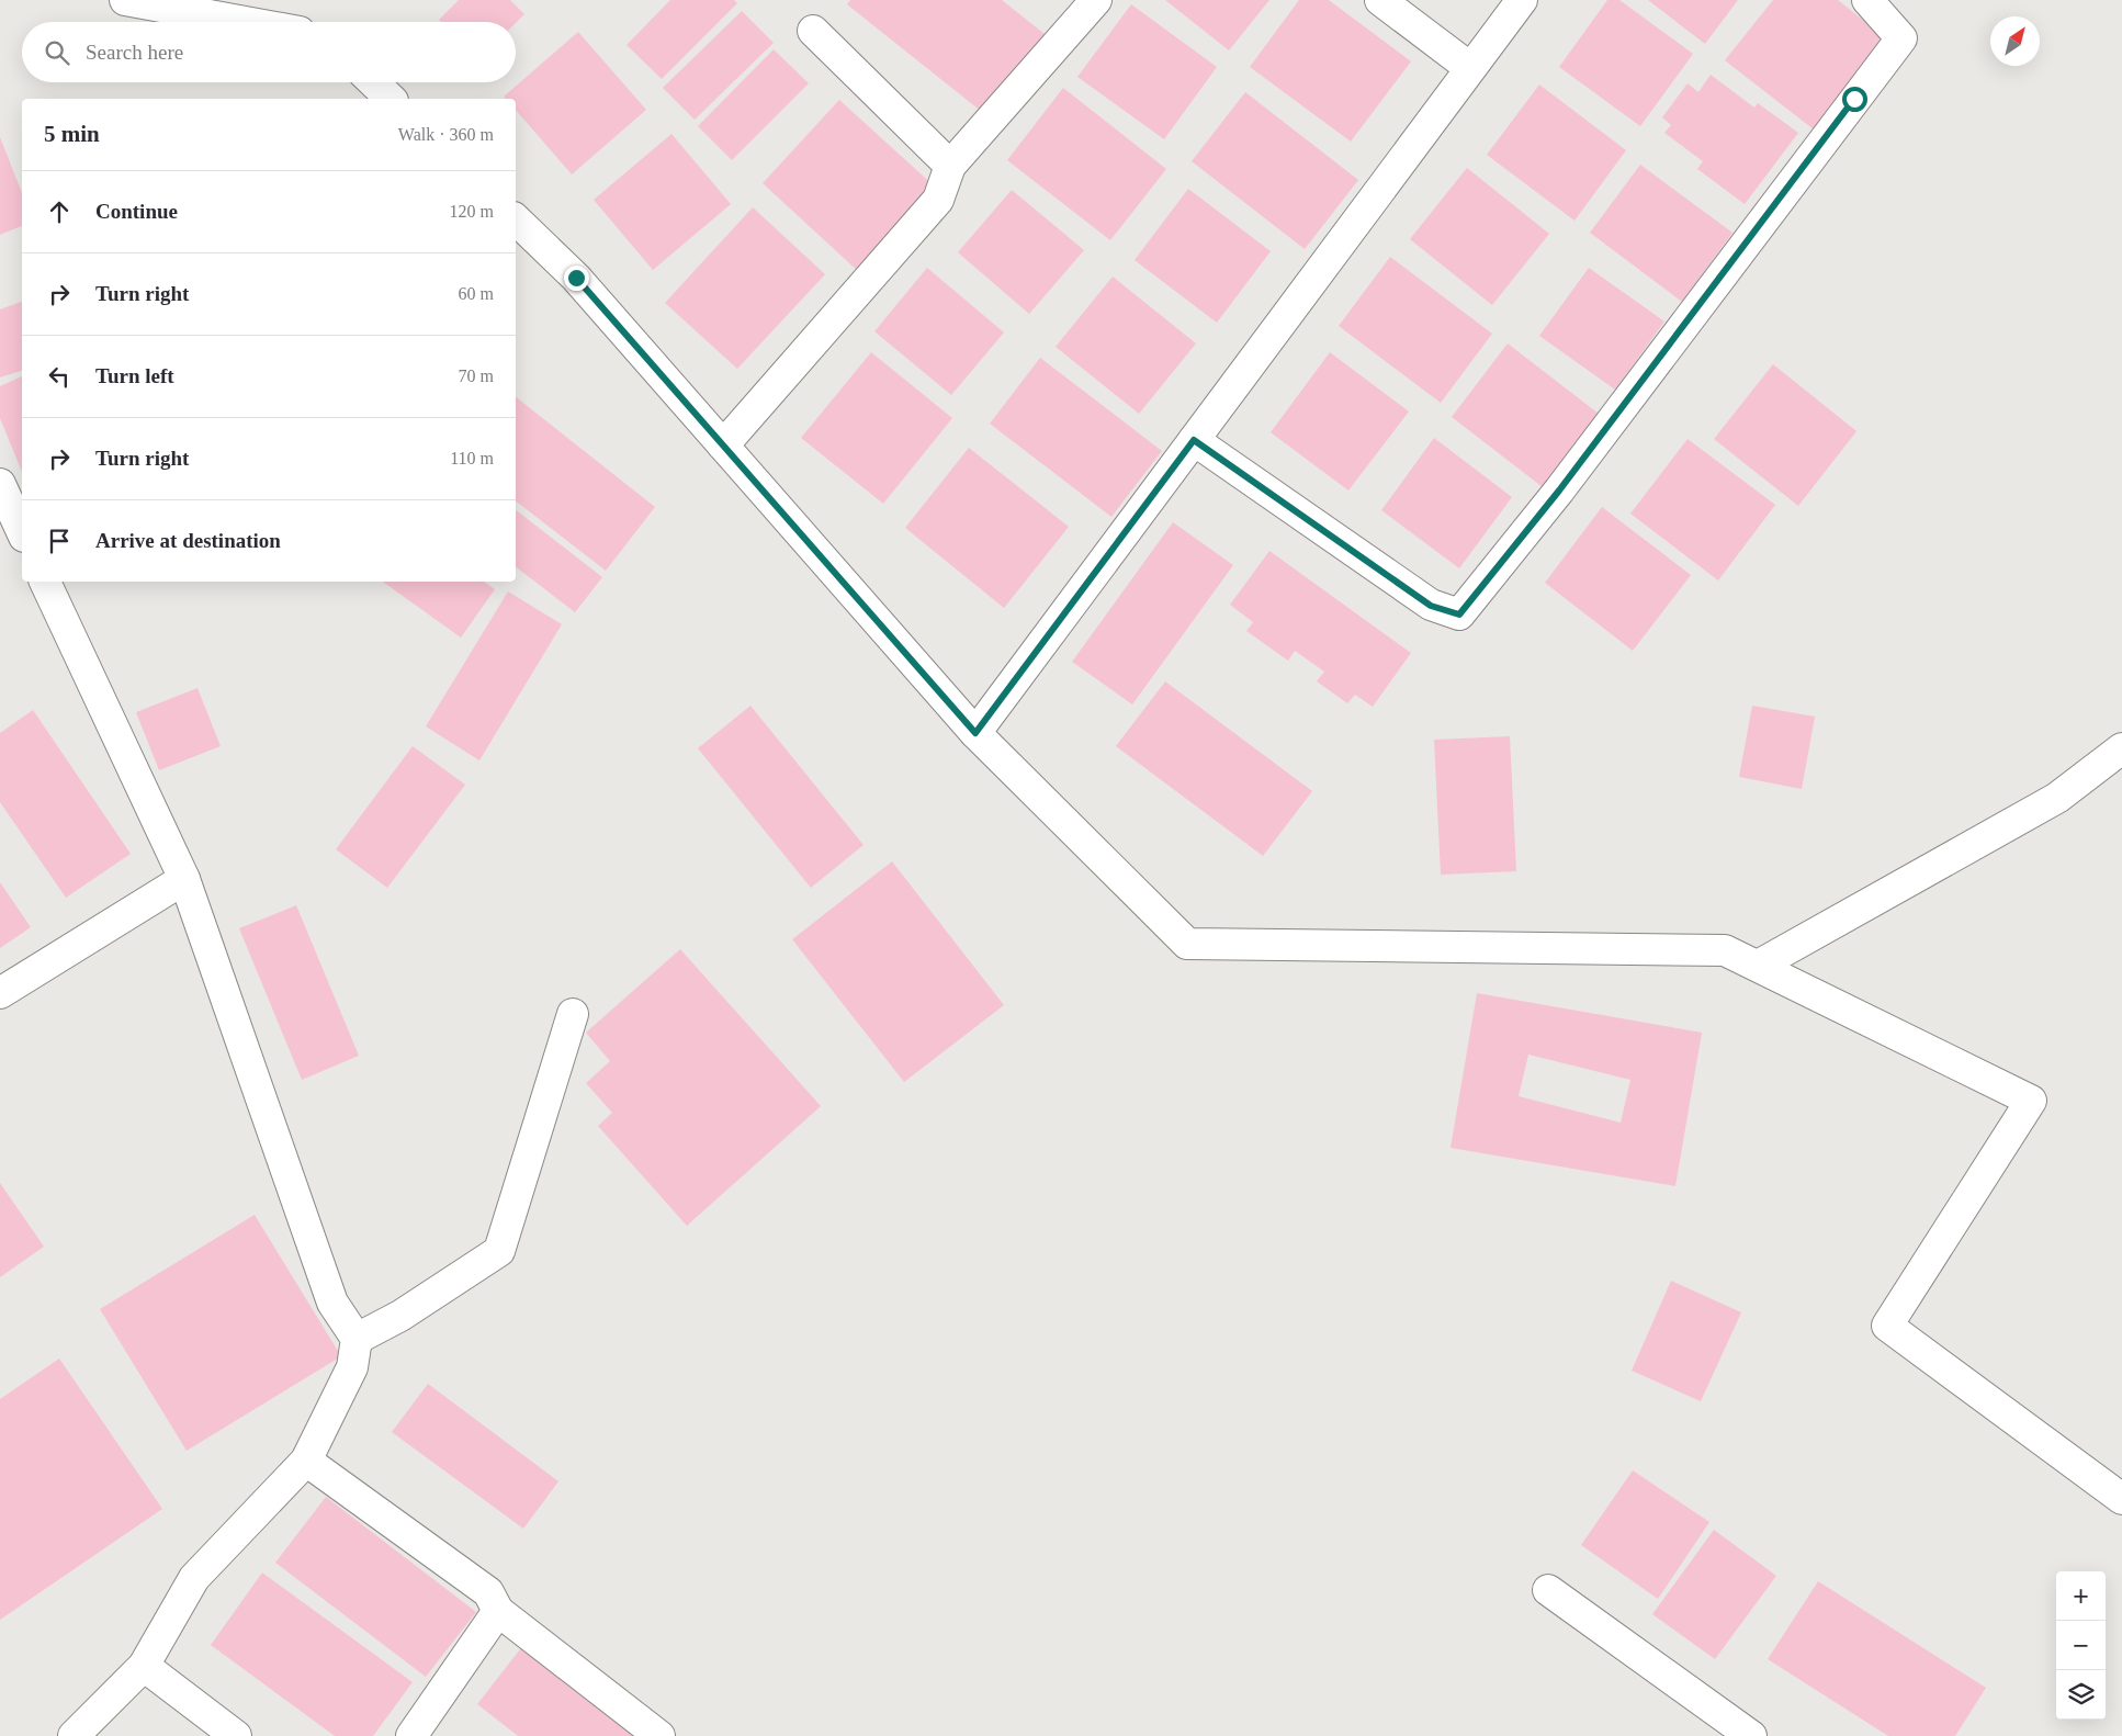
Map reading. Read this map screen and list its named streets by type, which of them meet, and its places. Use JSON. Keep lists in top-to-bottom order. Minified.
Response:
{"north":"top right","page":{"search":"Search here","heading":["5 min","Walk · 360 m"],"list":[["Continue","120 m"],["Turn right","60 m"],["Turn left","70 m"],["Turn right","110 m"],"Arrive at destination"],"map_buttons":["+","−"]}}
